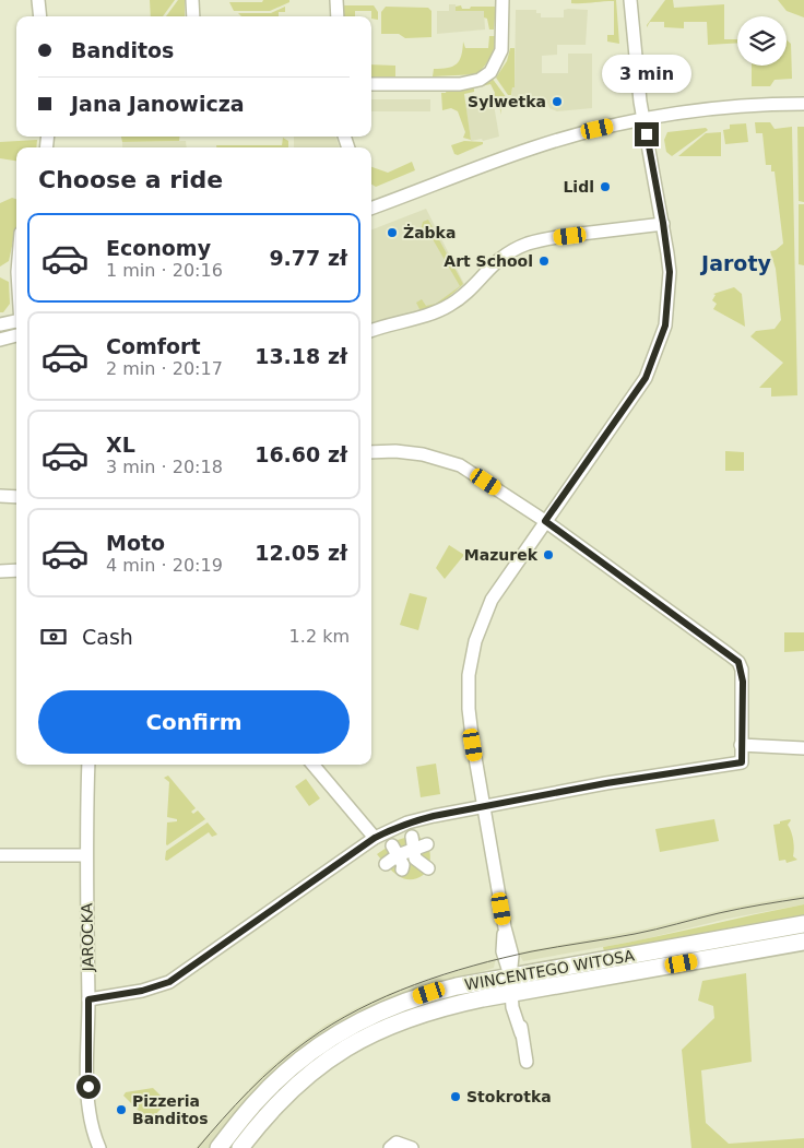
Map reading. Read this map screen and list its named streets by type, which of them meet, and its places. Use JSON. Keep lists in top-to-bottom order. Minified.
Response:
{"streets":{"main road":["WINCENTEGO WITOSA"],"street":["JAROCKA"]},"districts":["Jaroty"],"places":["Sylwetka","Lidl","Żabka","Art School","Mazurek","Stokrotka","Pizzeria Banditos"],"page":{"banner":["Banditos","Jana Janowicza"],"bubble":"3 min","heading":"Choose a ride","list":[{"name":"Economy","note":"1 min · 20:16","value":"9.77 zł"},{"name":"Comfort","note":"2 min · 20:17","value":"13.18 zł"},{"name":"XL","note":"3 min · 20:18","value":"16.60 zł"},{"name":"Moto","note":"4 min · 20:19","value":"12.05 zł"}],"pay":["Cash","1.2 km"],"buttons":"Confirm"}}
